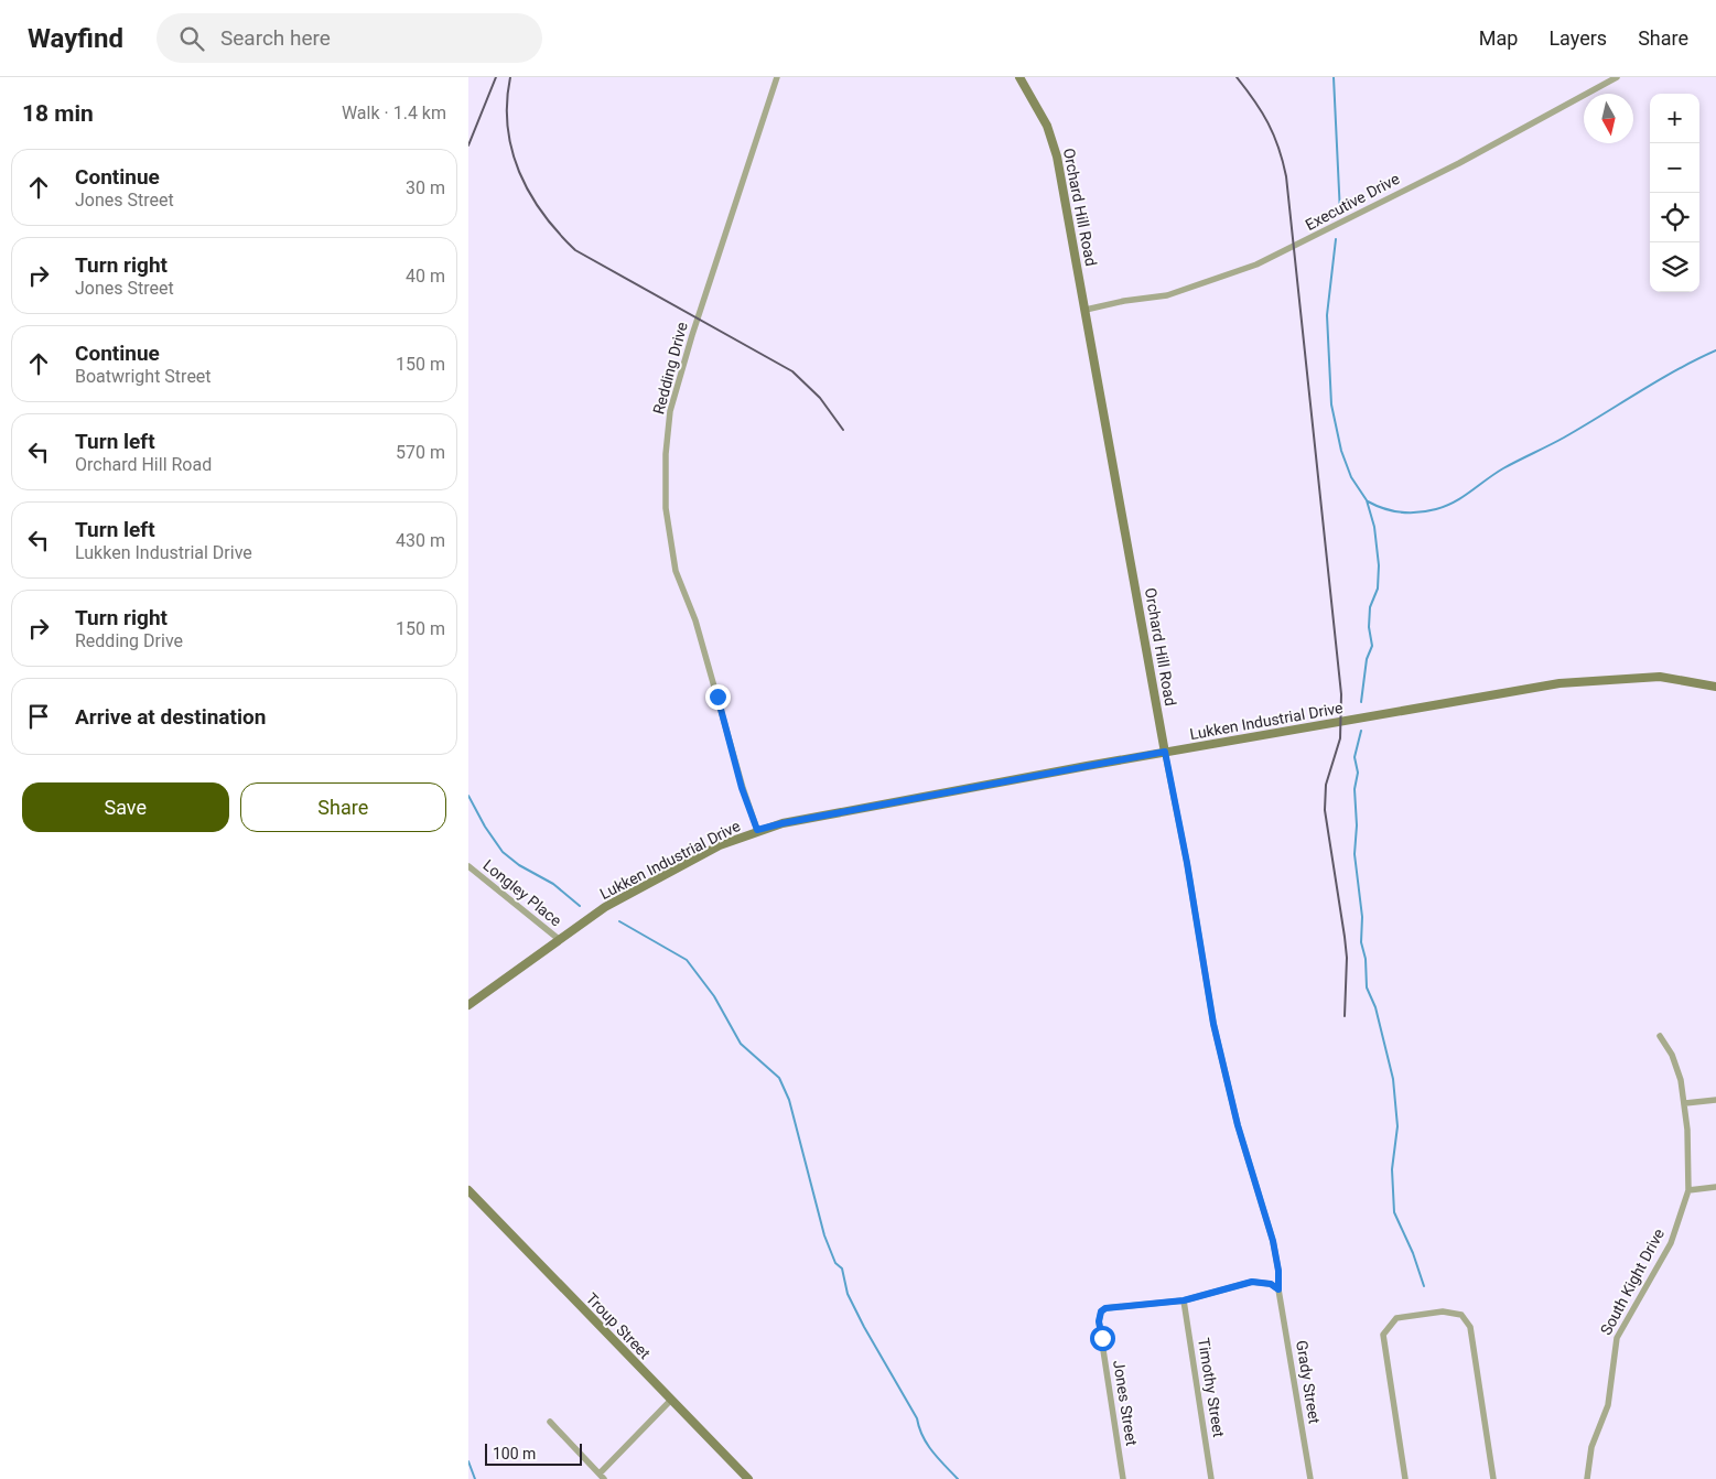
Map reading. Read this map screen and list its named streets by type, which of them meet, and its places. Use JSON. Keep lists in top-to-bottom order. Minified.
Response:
{"streets":{"main road":["Orchard Hill Road","Lukken Industrial Drive","Troup Street"],"street":["Executive Drive","Redding Drive","Longley Place","South Kight Drive","Grady Street","Timothy Street","Jones Street"]},"crossings":[["Executive Drive","Orchard Hill Road"],["Orchard Hill Road","Lukken Industrial Drive"],["Orchard Hill Road","Grady Street"],["Redding Drive","Lukken Industrial Drive"],["Lukken Industrial Drive","Longley Place"],["Timothy Street","Jones Street"]],"scale_bar":"100 m","north":"bottom","page":{"header":"Wayfind","search":"Search here","nav":["Map","Layers","Share"],"heading":["18 min","Walk · 1.4 km"],"map_buttons":["+","−"],"list":[["Continue","Jones Street","30 m"],["Turn right","Jones Street","40 m"],["Continue","Boatwright Street","150 m"],["Turn left","Orchard Hill Road","570 m"],["Turn left","Lukken Industrial Drive","430 m"],["Turn right","Redding Drive","150 m"],"Arrive at destination"],"buttons":["Save","Share"],"scale":"100 m"}}
